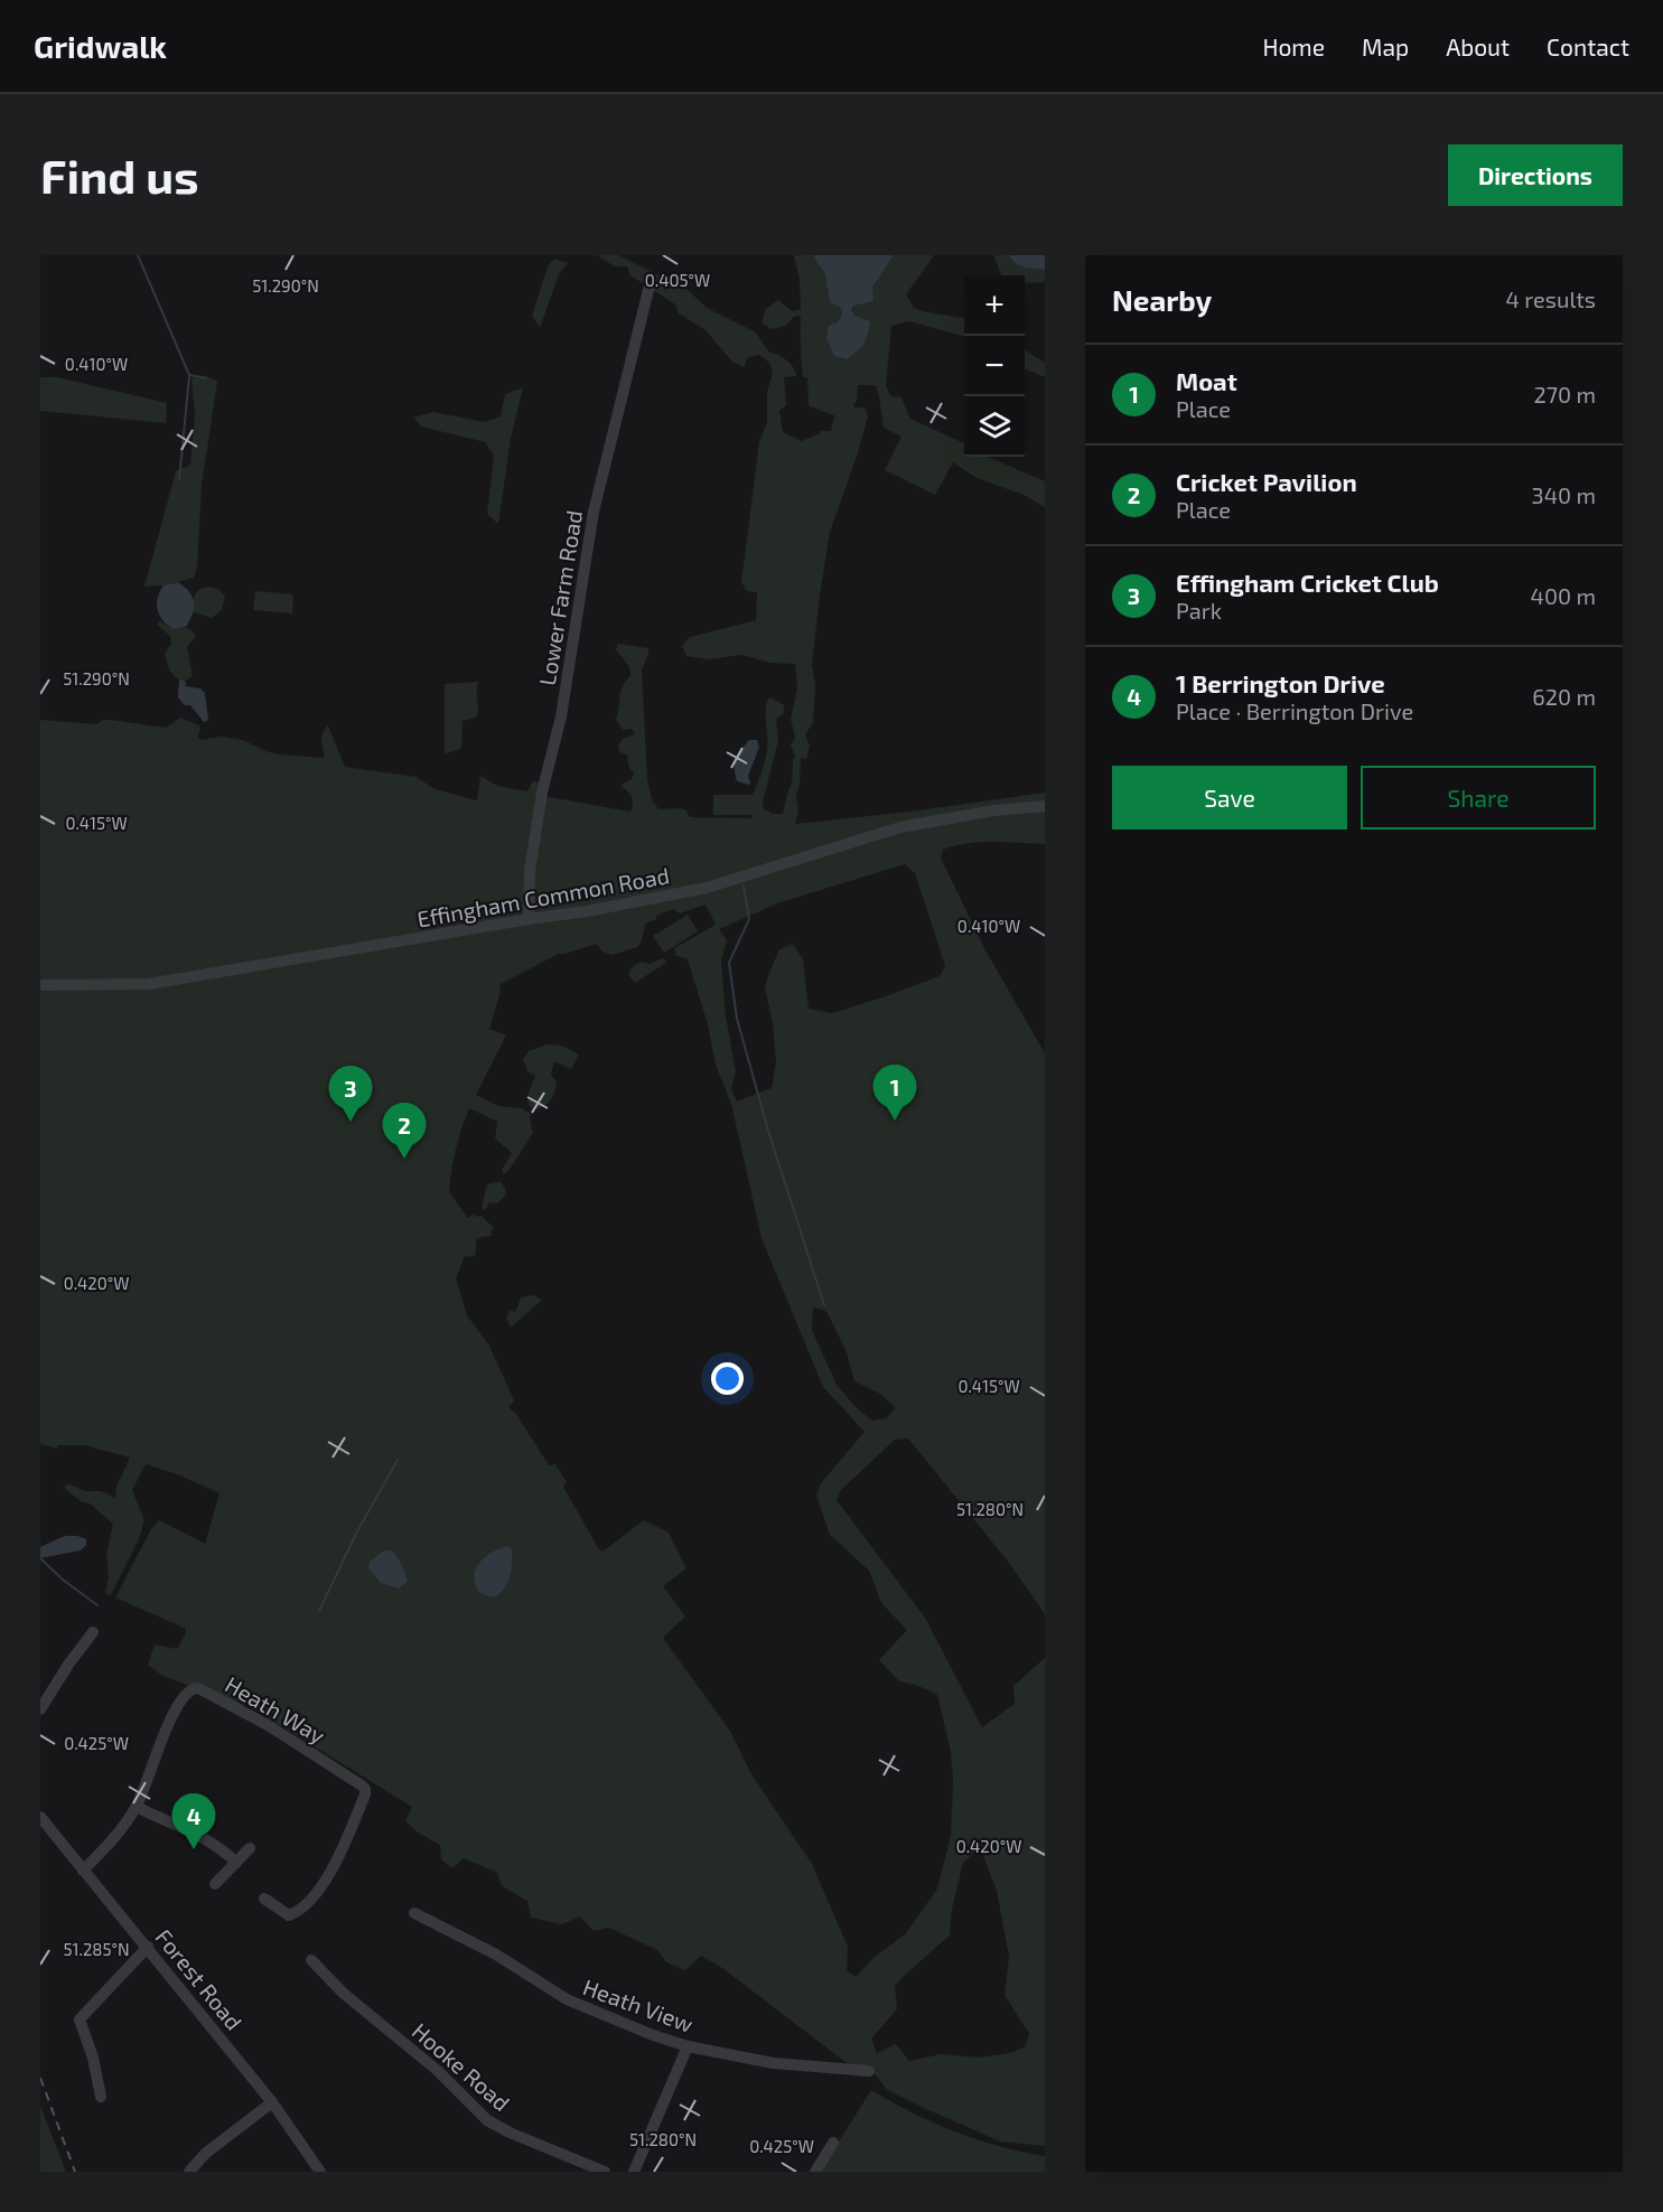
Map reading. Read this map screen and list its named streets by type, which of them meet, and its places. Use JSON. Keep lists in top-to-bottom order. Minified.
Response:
{"streets":{"street":["Lower Farm Road","Effingham Common Road","Heath Way","Forest Road","Heath View","Hooke Road"]},"crossings":[["Lower Farm Road","Effingham Common Road"],["Heath Way","Forest Road"]],"page":{"header":"Gridwalk","nav":["Home","Map","About","Contact"],"buttons":["Directions",["Save","Share"]],"title":"Find us","heading":["Nearby","4 results"],"map_buttons":["+","−"],"list":[{"mark":"1","name":"Moat","note":"Place","value":"270 m"},{"mark":"2","name":"Cricket Pavilion","note":"Place","value":"340 m"},{"mark":"3","name":"Effingham Cricket Club","note":"Park","value":"400 m"},{"mark":"4","name":"1 Berrington Drive","note":"Place · Berrington Drive","value":"620 m"}],"pins":["1","3","2","4"]},"coordinates":["0.405°W","51.290°N","0.410°W","0.415°W","0.420°W","51.280°N","0.425°W","51.285°N"]}
